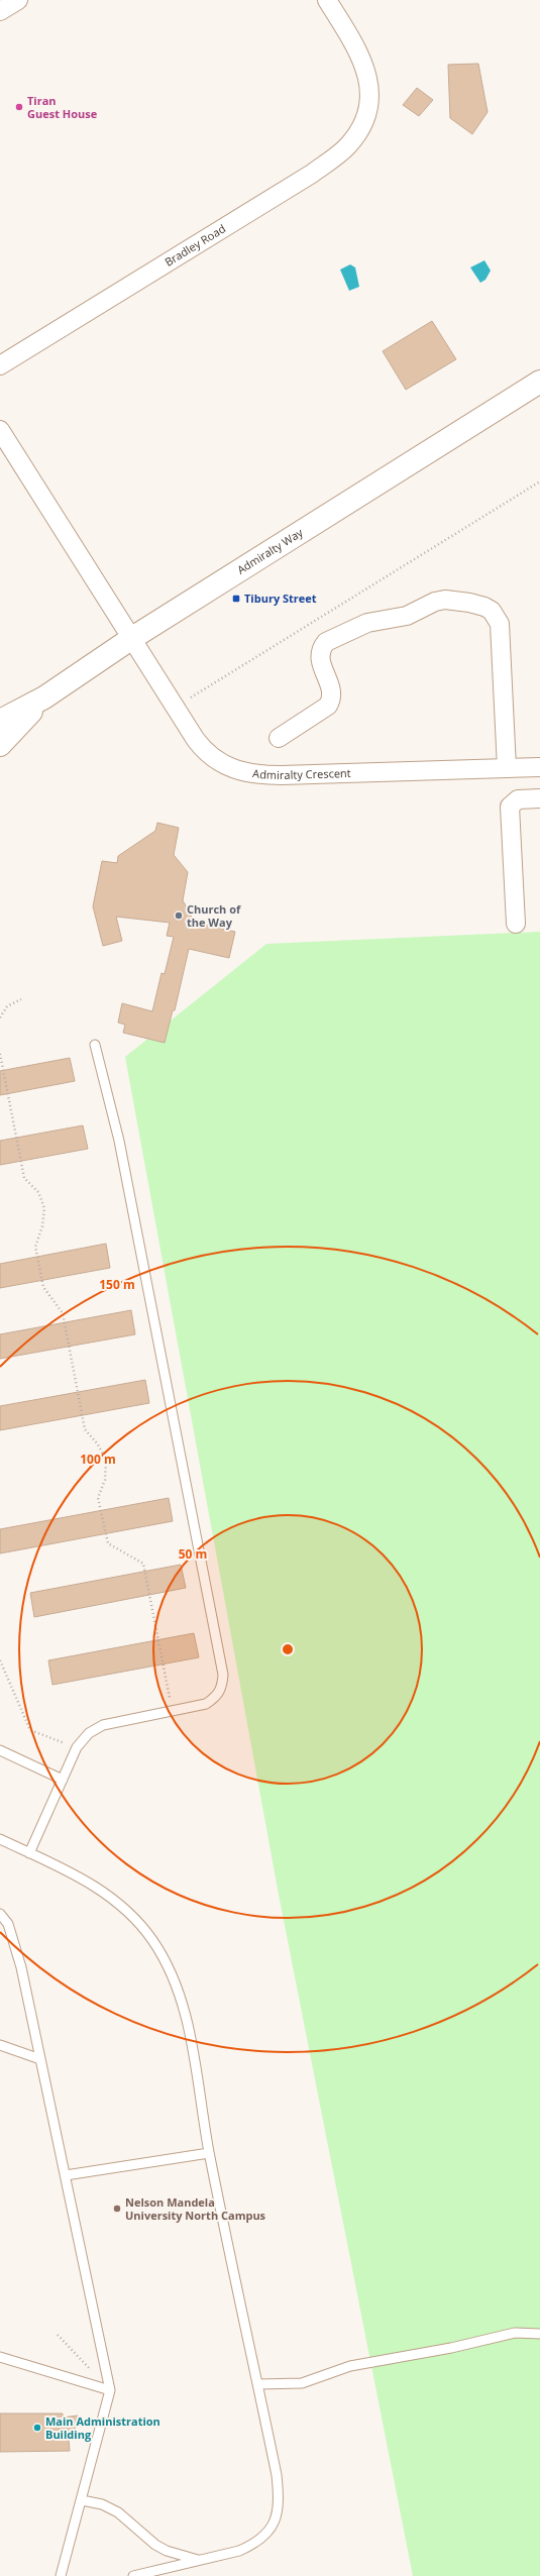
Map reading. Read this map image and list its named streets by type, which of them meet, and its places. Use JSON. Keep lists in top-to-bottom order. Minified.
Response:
{"streets":{"main road":["Admiralty Way"],"street":["Bradley Road","Admiralty Crescent"]},"crossings":[["Admiralty Way","Admiralty Crescent"]],"places":{"other":["Tiran Guest House","Church of the Way","Nelson Mandela University North Campus","Main Administration Building"],"transit":["Tibury Street"]},"rings":["150 m","100 m","50 m"]}
